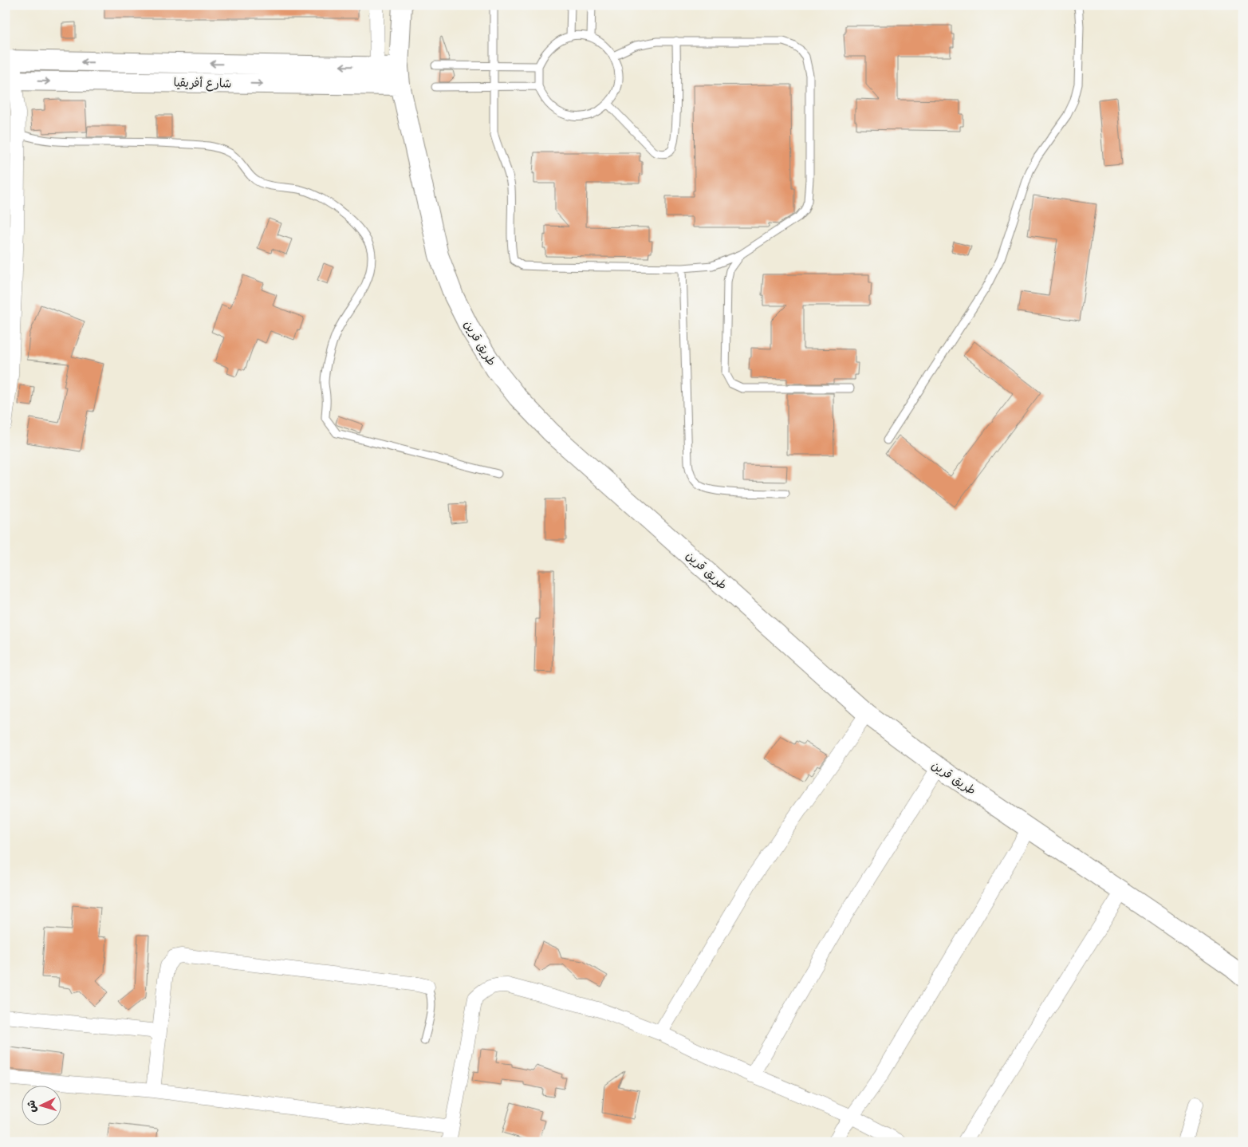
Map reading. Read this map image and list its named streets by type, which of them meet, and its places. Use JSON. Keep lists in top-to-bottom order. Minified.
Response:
{"streets":{"street":["شارع أفريقيا","طريق قرين"]},"crossings":[["شارع أفريقيا","طريق قرين"]],"north":"left"}
